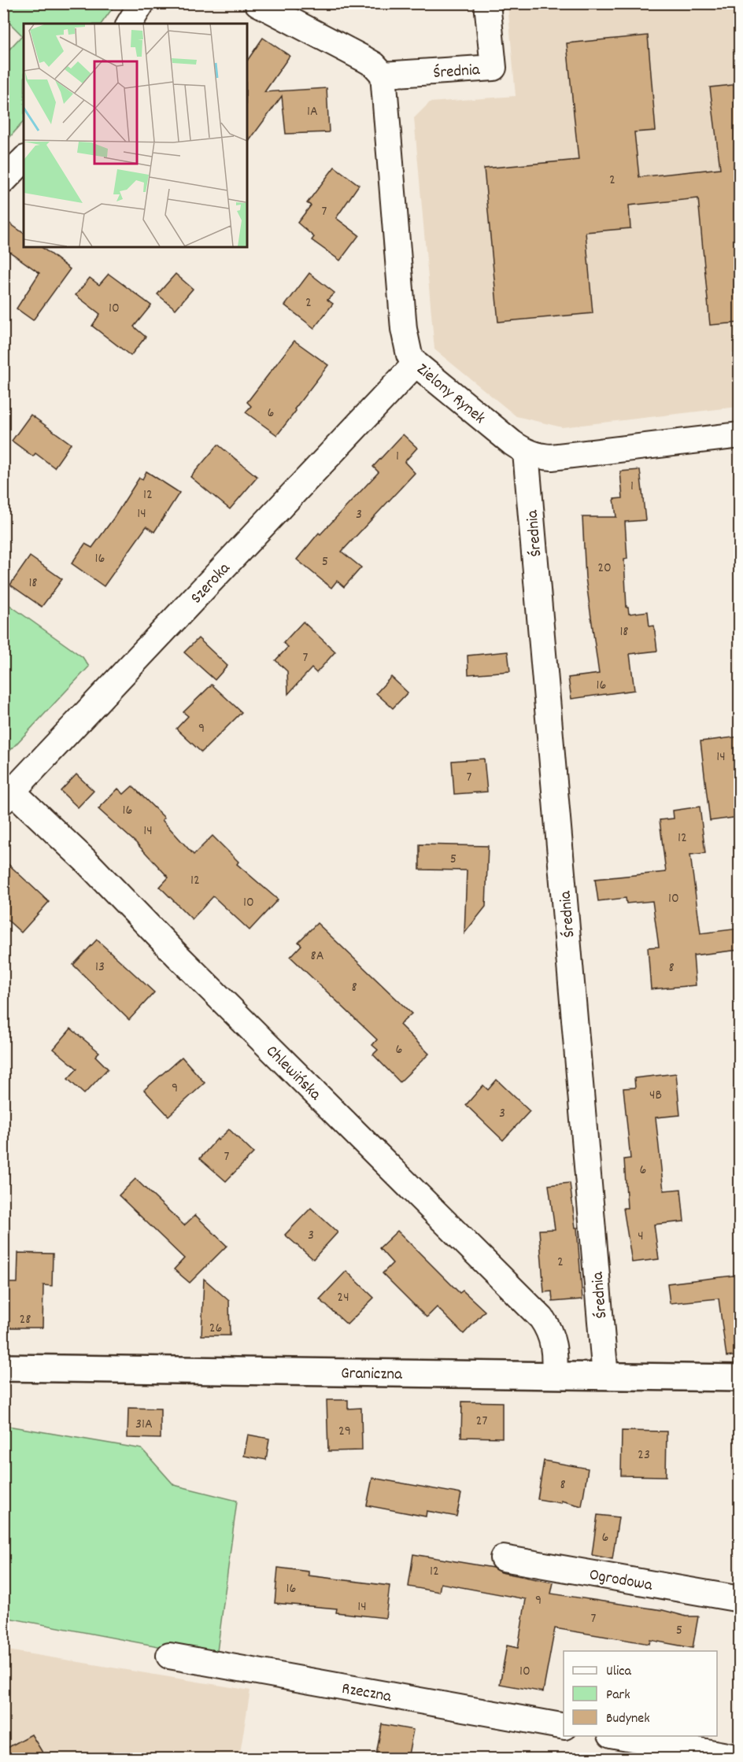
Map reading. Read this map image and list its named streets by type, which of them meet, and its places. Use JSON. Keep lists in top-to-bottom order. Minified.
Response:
{"streets":{"street":["Średnia","Zielony Rynek","Szeroka","Chlewińska","Graniczna","Ogrodowa","Rzeczna"]},"crossings":[["Średnia","Zielony Rynek"],["Średnia","Graniczna"],["Zielony Rynek","Szeroka"],["Szeroka","Chlewińska"],["Chlewińska","Graniczna"]],"house_numbers":["1A","2","7","2","10","6","1","1","12","14","3","16","5","20","18","18","7","16","9","14","7","16","14","12","5","12","10","10","8A","13","8","8","6","9","4B","3","7","6","3","4","2","24","28","26","27","31A","29","23","8","6","12","16","9","14","7","5","10"],"legend":["Ulica","Park","Budynek"]}
